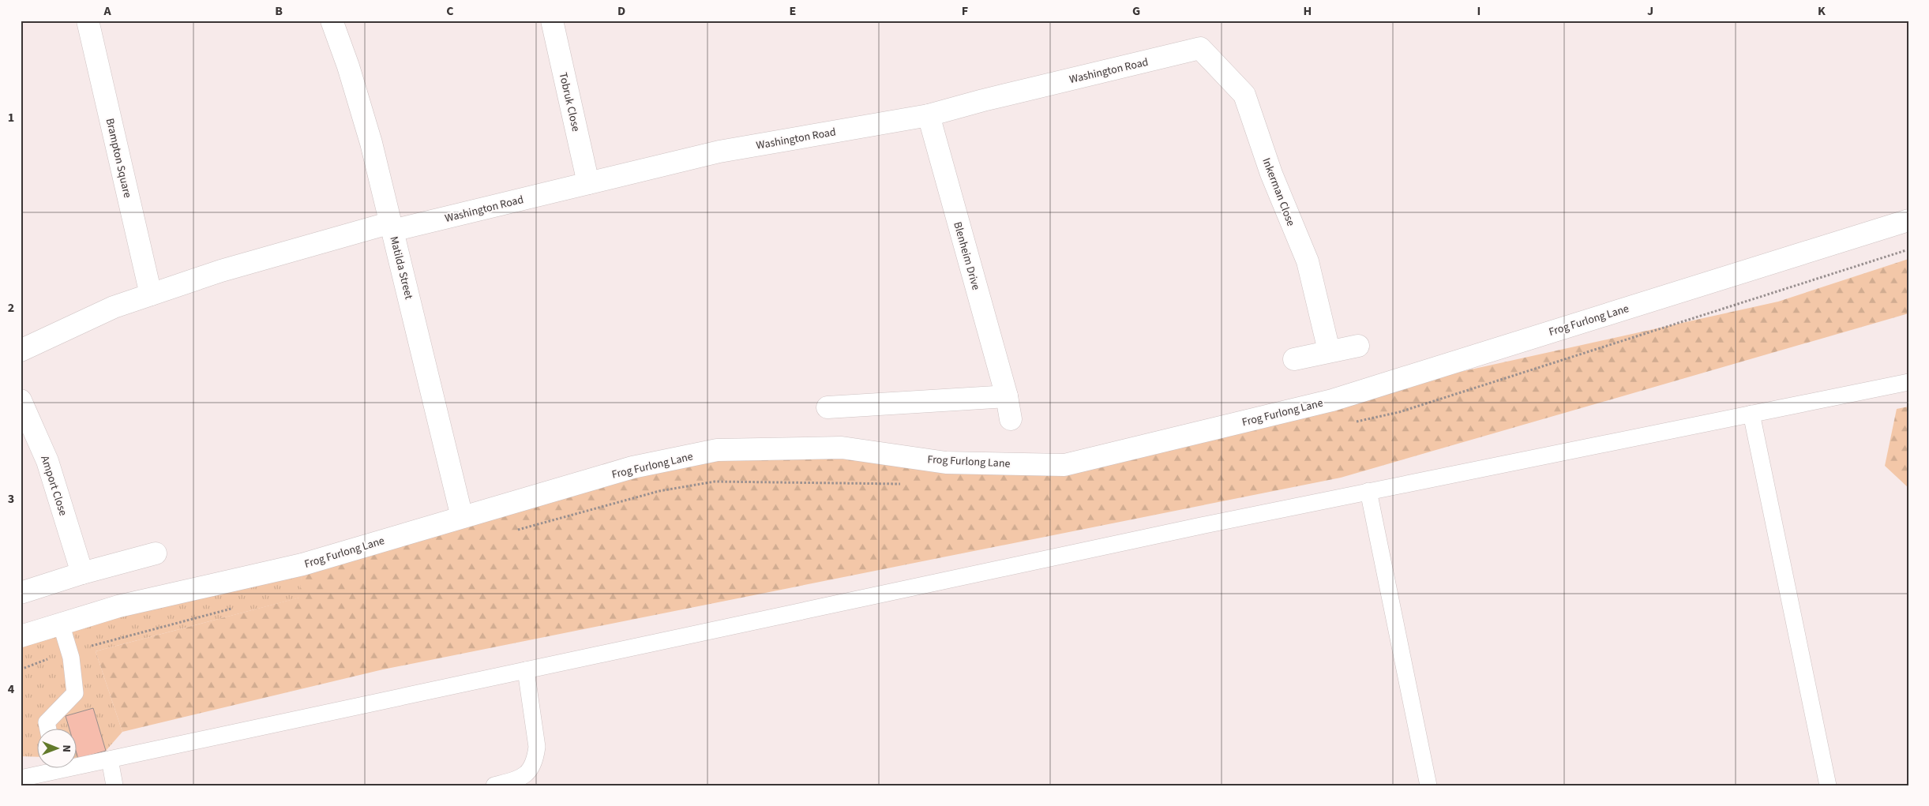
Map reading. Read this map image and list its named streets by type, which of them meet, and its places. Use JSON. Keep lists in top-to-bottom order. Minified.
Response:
{"streets":{"street":["Washington Road","Tobruk Close","Brampton Square","Inkerman Close","Blenheim Drive","Matilda Street","Frog Furlong Lane","Amport Close"]},"crossings":[["Washington Road","Tobruk Close"],["Washington Road","Inkerman Close"],["Washington Road","Blenheim Drive"],["Washington Road","Matilda Street"],["Matilda Street","Frog Furlong Lane"]],"north":"right","grid":{"columns":["A","B","C","D","E","F","G","H","I","J","K"],"rows":["1","2","3","4"]}}
